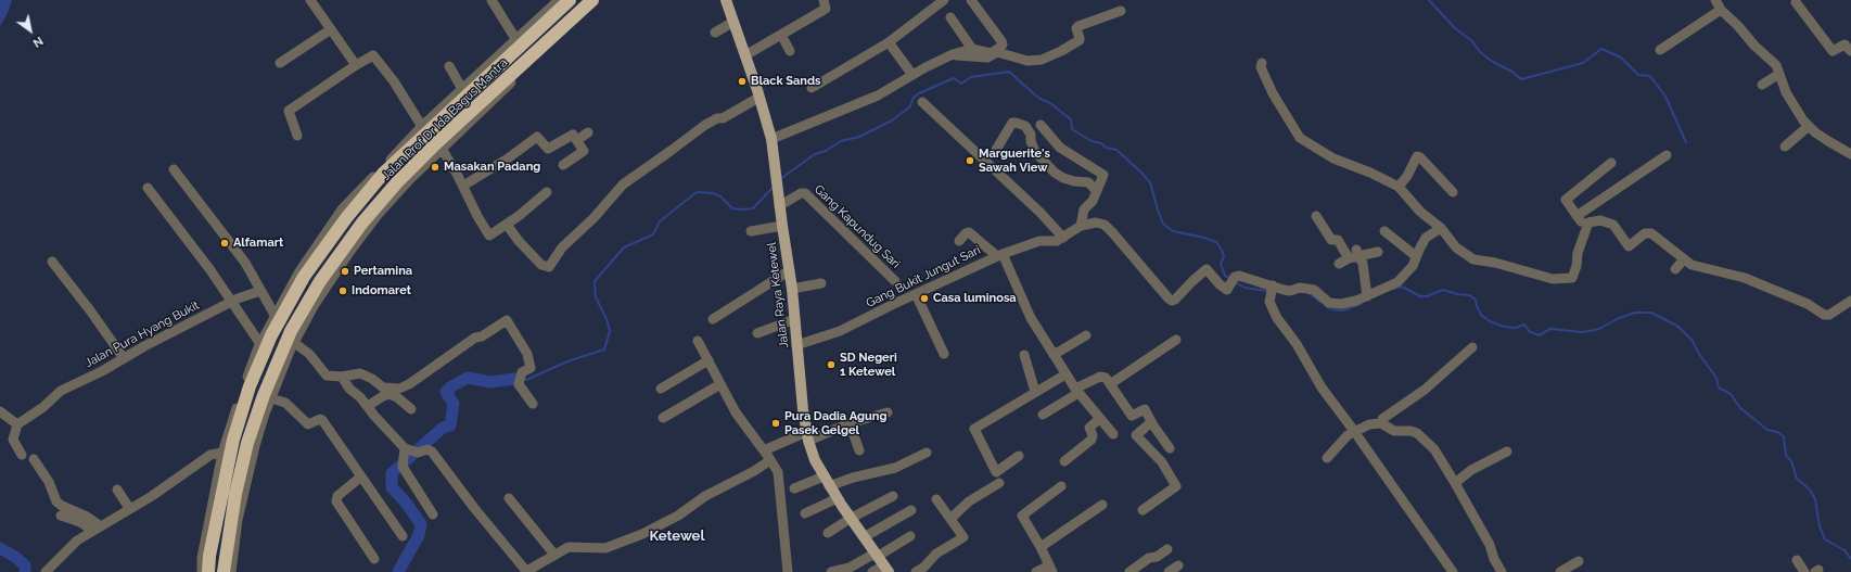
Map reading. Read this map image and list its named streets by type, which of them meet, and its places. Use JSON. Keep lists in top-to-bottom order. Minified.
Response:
{"streets":{"highway":["Jalan Prof Dr Ida Bagus Mantra"],"main road":["Jalan Raya Ketewel"],"street":["Gang Kapundug Sari","Gang Bukit Jungut Sari","Jalan Pura Hyang Bukit"]},"crossings":[["Gang Kapundug Sari","Jalan Raya Ketewel"],["Gang Bukit Jungut Sari","Jalan Raya Ketewel"]],"districts":["Ketewel"],"places":["Black Sands","Marguerite's Sawah View","Masakan Padang","Alfamart","Pertamina","Indomaret","Casa luminosa","SD Negeri 1 Ketewel","Pura Dadia Agung Pasek Gelgel"],"north":"bottom right"}
